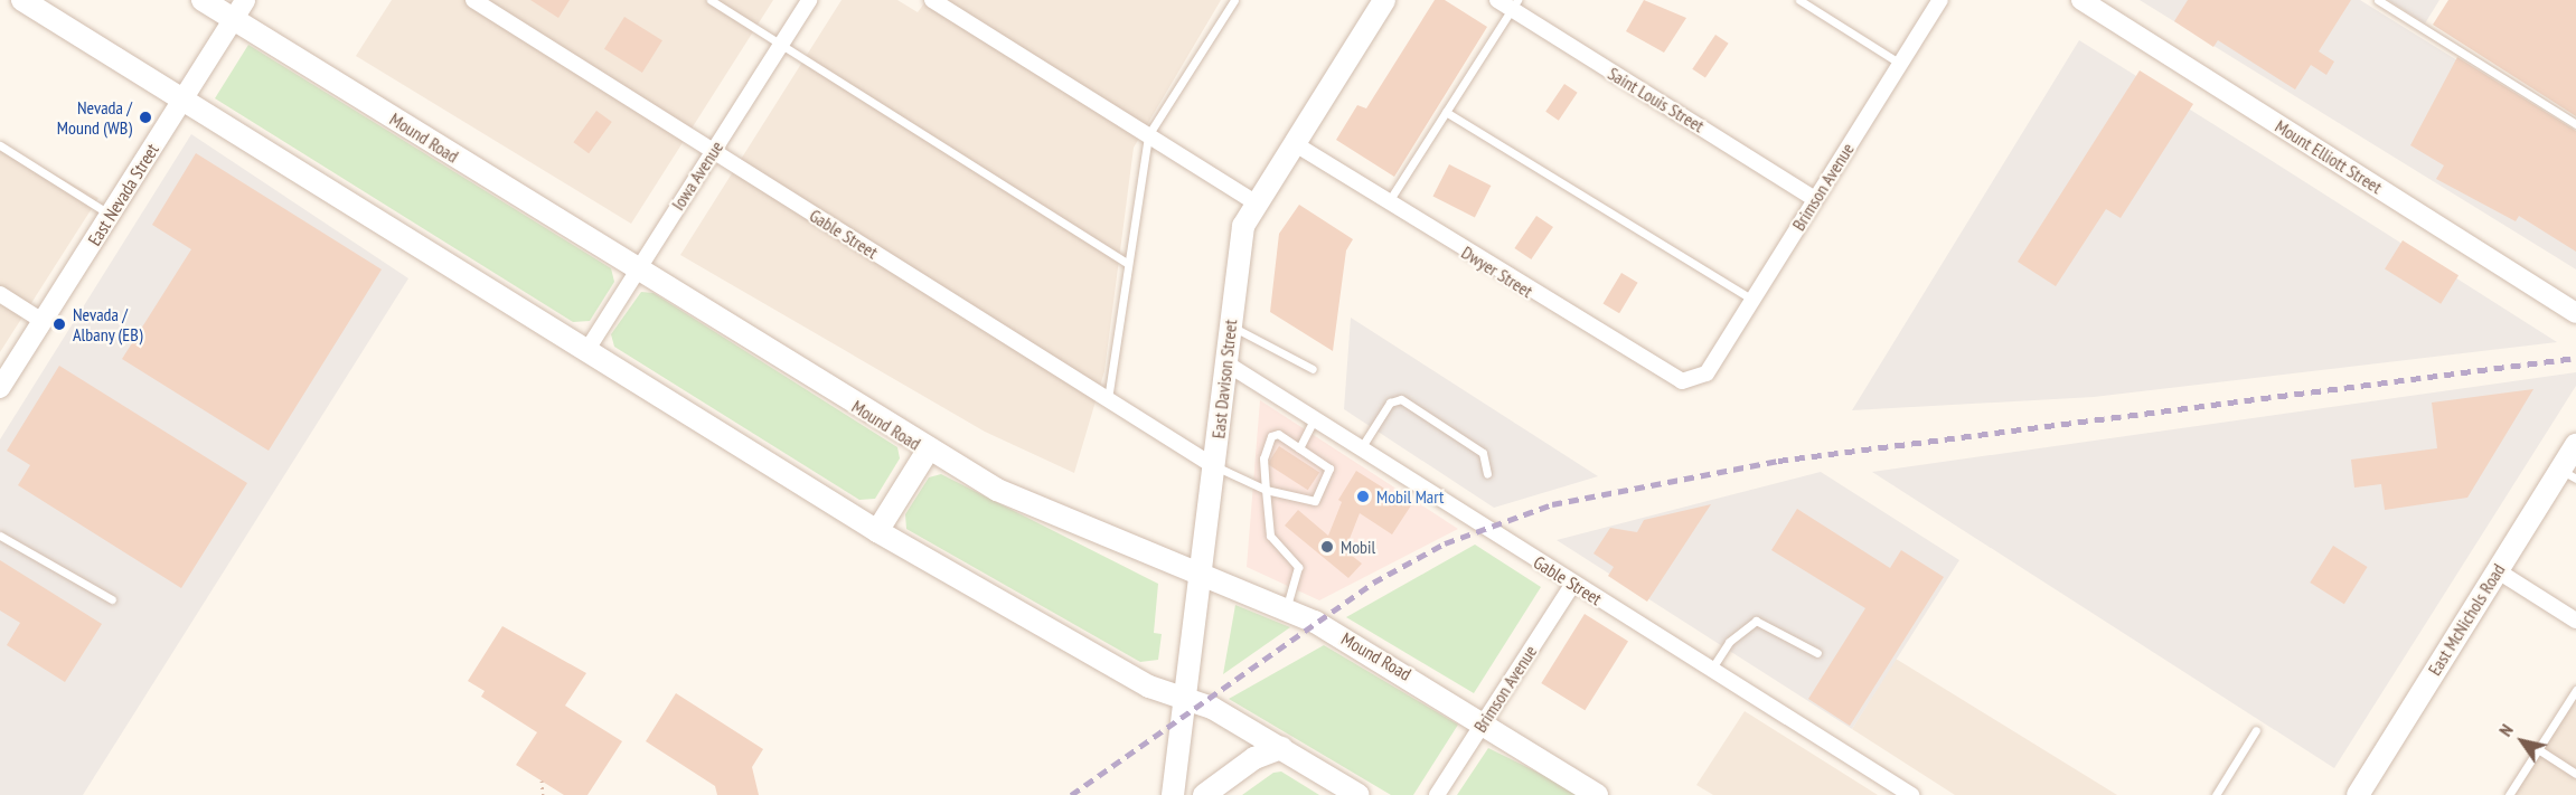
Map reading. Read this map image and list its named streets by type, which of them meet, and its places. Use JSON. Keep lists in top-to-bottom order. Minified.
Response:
{"streets":{"main road":["Mound Road","East Davison Street","East McNichols Road"],"street":["Saint Louis Street","Mount Elliott Street","Iowa Avenue","Brimson Avenue","East Nevada Street","Gable Street","Dwyer Street"]},"crossings":[["Saint Louis Street","Brimson Avenue"],["Mound Road","Iowa Avenue"],["Mound Road","Brimson Avenue"],["Mound Road","East Nevada Street"],["Mound Road","East Davison Street"],["Iowa Avenue","Gable Street"],["Brimson Avenue","Gable Street"],["Brimson Avenue","Dwyer Street"],["Gable Street","East Davison Street"],["Dwyer Street","East Davison Street"]],"places":["Nevada / Mound (WB)","Nevada / Albany (EB)","Mobil Mart","Mobil"],"north":"top left"}
